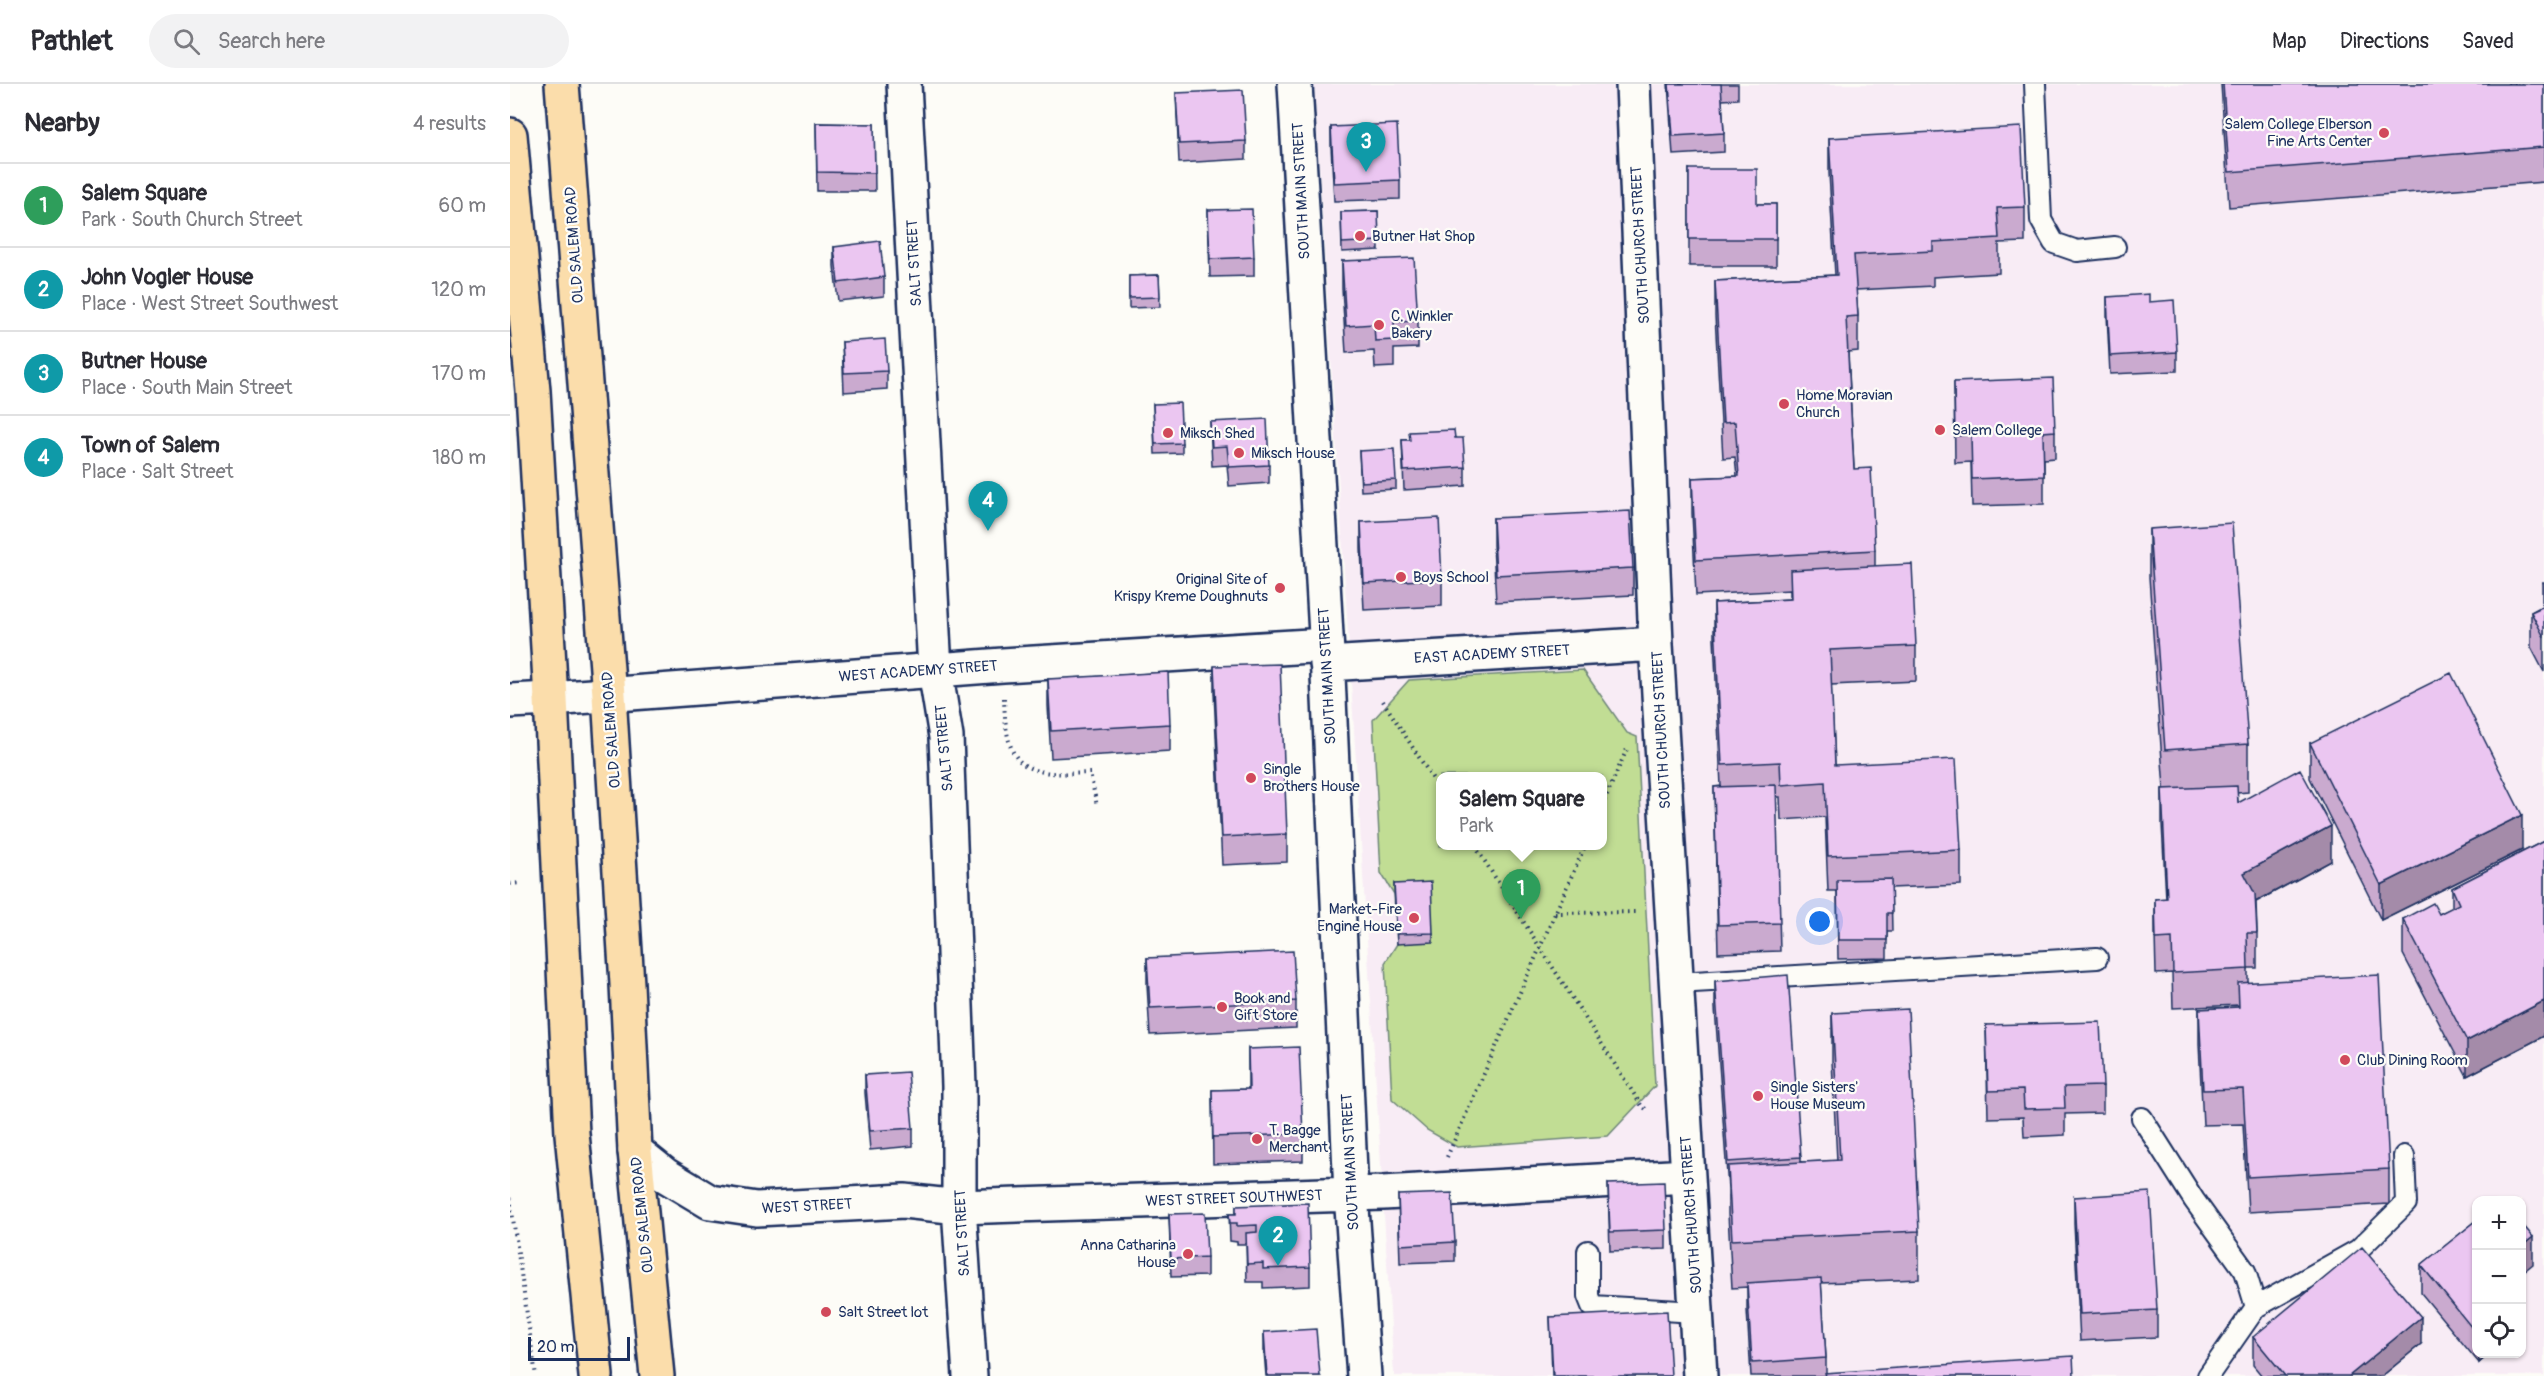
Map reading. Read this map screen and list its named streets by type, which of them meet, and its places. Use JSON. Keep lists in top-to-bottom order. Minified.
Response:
{"streets":{"main road":["OLD SALEM ROAD"],"street":["SOUTH MAIN STREET","SOUTH CHURCH STREET","SALT STREET","EAST ACADEMY STREET","WEST ACADEMY STREET","WEST STREET SOUTHWEST","WEST STREET"]},"crossings":[["SOUTH MAIN STREET","EAST ACADEMY STREET"],["SOUTH MAIN STREET","WEST ACADEMY STREET"],["SOUTH MAIN STREET","WEST STREET SOUTHWEST"],["OLD SALEM ROAD","WEST ACADEMY STREET"],["OLD SALEM ROAD","WEST STREET"],["SOUTH CHURCH STREET","EAST ACADEMY STREET"],["SOUTH CHURCH STREET","WEST STREET SOUTHWEST"],["SALT STREET","WEST ACADEMY STREET"],["SALT STREET","WEST STREET SOUTHWEST"],["SALT STREET","WEST STREET"],["EAST ACADEMY STREET","WEST ACADEMY STREET"],["WEST STREET SOUTHWEST","WEST STREET"]],"places":["Salem College Elberson Fine Arts Center","Butner Hat Shop","C. Winkler Bakery","Home Moravian Church","Salem College","Miksch Shed","Miksch House","Boys School","Original Site of Krispy Kreme Doughnuts","Single Brothers House","Market-Fire Engine House","Book and Gift Store","Club Dining Room","Single Sisters' House Museum","T. Bagge Merchant","Anna Catharina House","Salt Street lot"],"scale_bar":"20 m","page":{"header":"Pathlet","search":"Search here","nav":["Map","Directions","Saved"],"heading":["Nearby","4 results"],"pins":["3","4","1","2"],"list":[{"mark":"1","name":"Salem Square","note":"Park · South Church Street","value":"60 m"},{"mark":"2","name":"John Vogler House","note":"Place · West Street Southwest","value":"120 m"},{"mark":"3","name":"Butner House","note":"Place · South Main Street","value":"170 m"},{"mark":"4","name":"Town of Salem","note":"Place · Salt Street","value":"180 m"}],"popup":["Salem Square","Park"],"map_buttons":["+","−"],"scale":"20 m"}}
